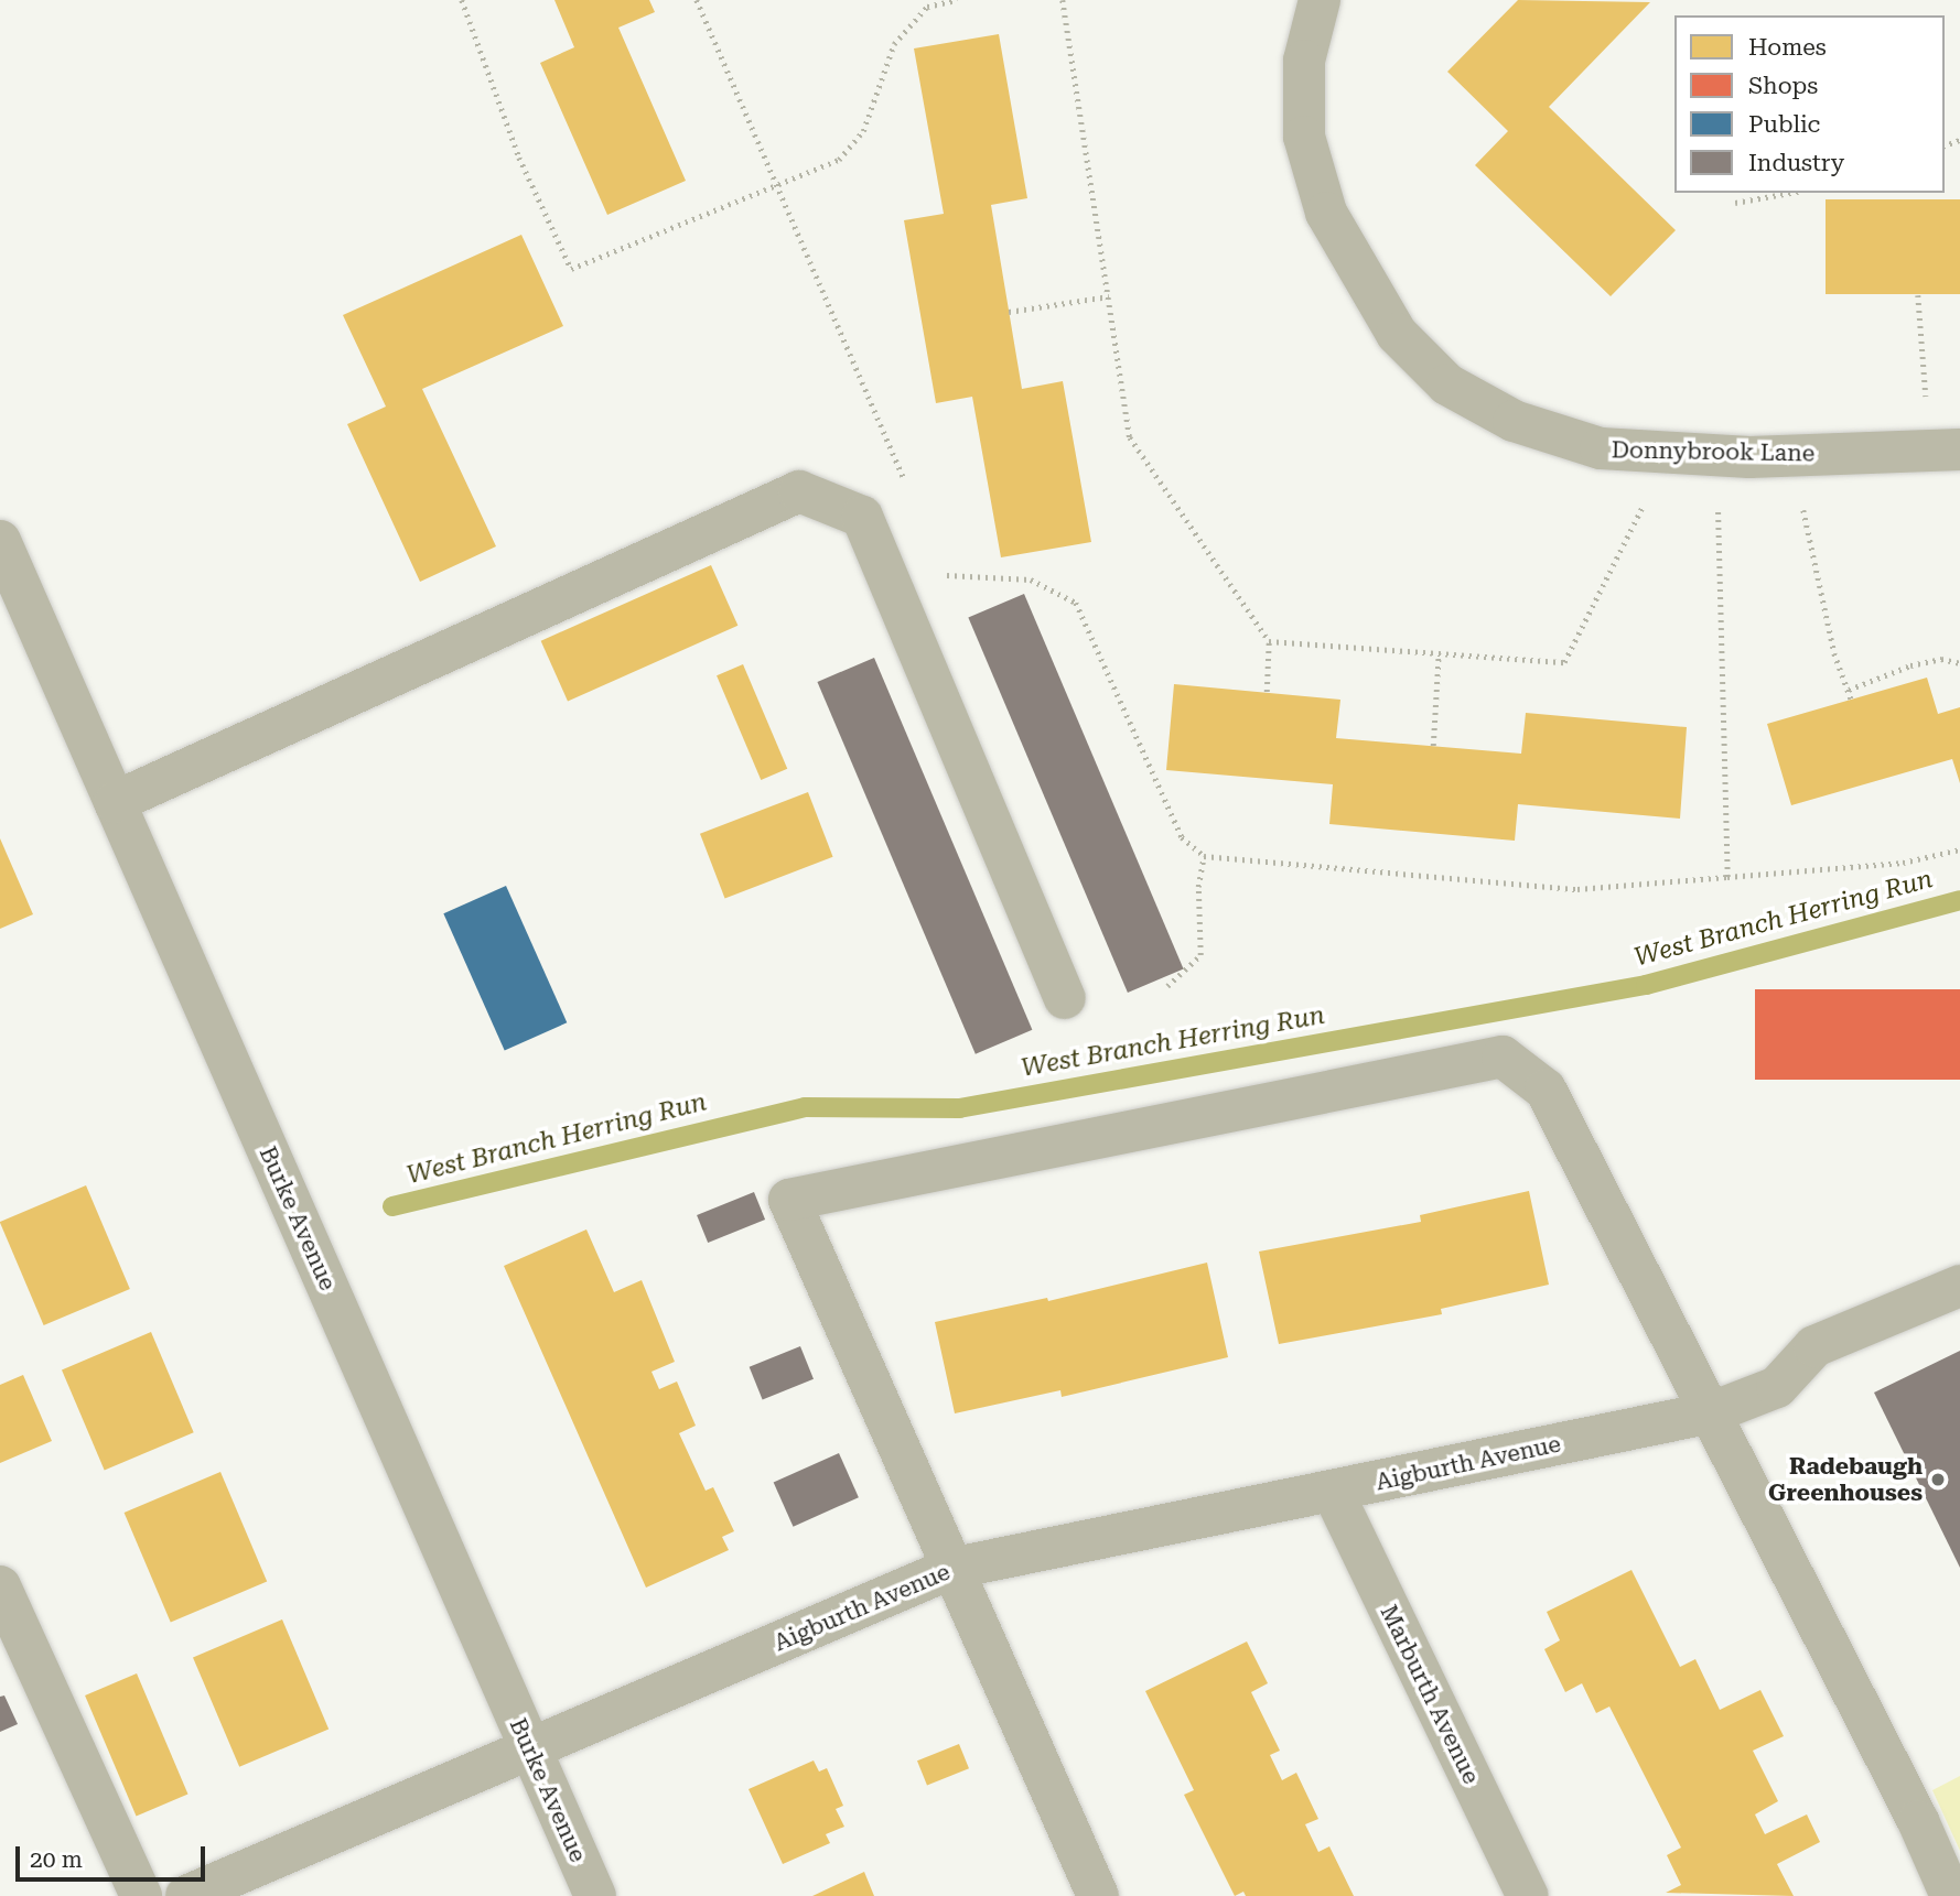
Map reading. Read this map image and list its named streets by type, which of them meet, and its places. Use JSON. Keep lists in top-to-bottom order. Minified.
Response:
{"streets":{"street":["Donnybrook Lane","Burke Avenue","Aigburth Avenue","Marburth Avenue"]},"crossings":[["Burke Avenue","Aigburth Avenue"],["Aigburth Avenue","Marburth Avenue"]],"water":["West Branch Herring Run"],"places":["Radebaugh Greenhouses"],"legend":["Homes","Shops","Public","Industry"],"scale_bar":"20 m"}
